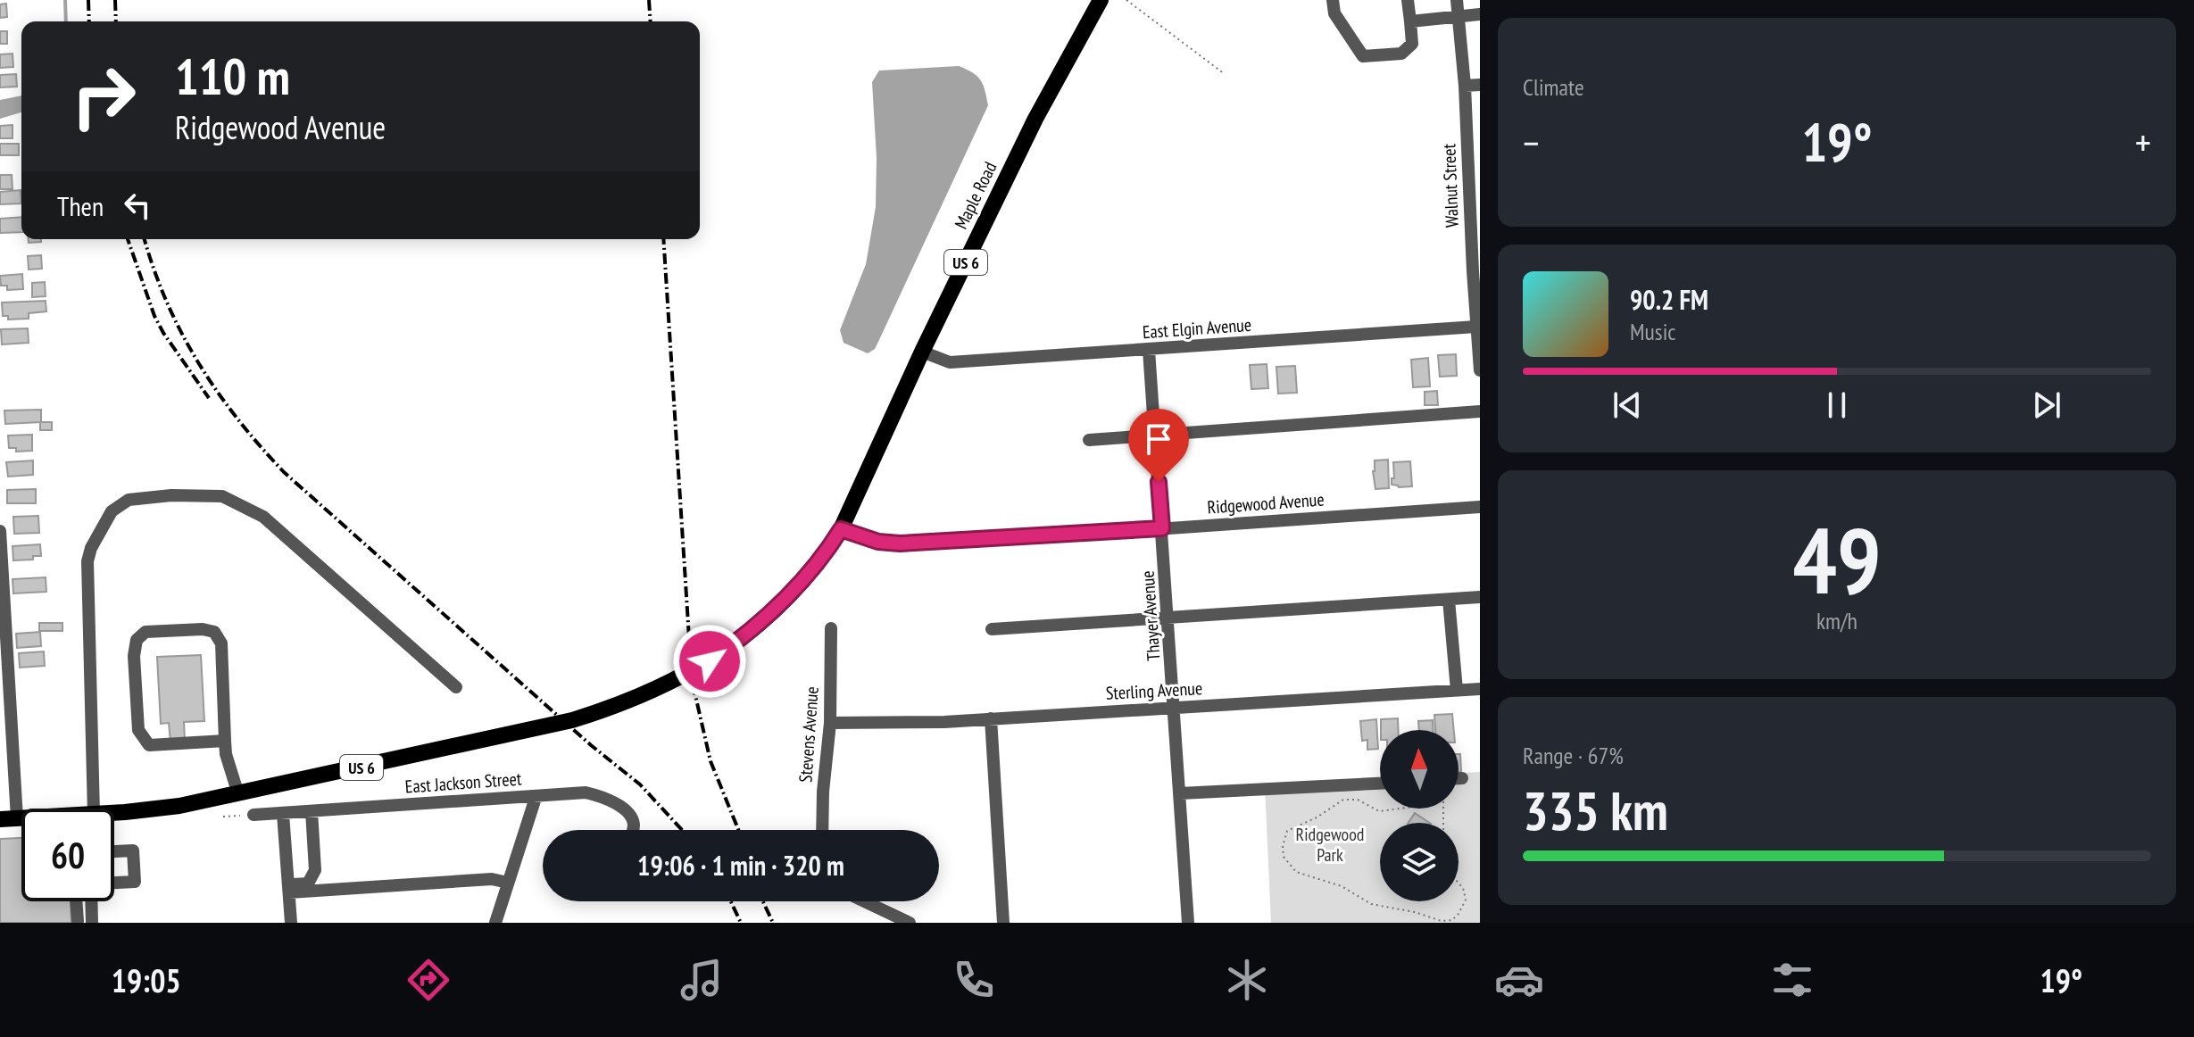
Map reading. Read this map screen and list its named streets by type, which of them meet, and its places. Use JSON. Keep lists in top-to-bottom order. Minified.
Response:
{"streets":{"main road":["Maple Road","US 6"],"street":["Walnut Street","East Elgin Avenue","Ridgewood Avenue","Thayer Avenue","Sterling Avenue","Stevens Avenue","East Jackson Street"]},"crossings":[["Walnut Street","East Elgin Avenue"],["Maple Road","US 6"],["Maple Road","East Elgin Avenue"],["Maple Road","Ridgewood Avenue"],["US 6","Ridgewood Avenue"],["East Elgin Avenue","Thayer Avenue"],["Ridgewood Avenue","Thayer Avenue"],["Thayer Avenue","Sterling Avenue"],["Sterling Avenue","Stevens Avenue"]],"parks":["Ridgewood Park"],"north":"top","page":{"tile":["Climate",["49","km/h"],["Range · 67%","335 km"]],"turn":["110 m","Ridgewood Avenue"],"heat":["−","19°","+"],"then":"Then","song":["90.2 FM","Music"],"limit":"60","trip":"19:06 · 1 min · 320 m","tabs":["19:05","19°"]}}
